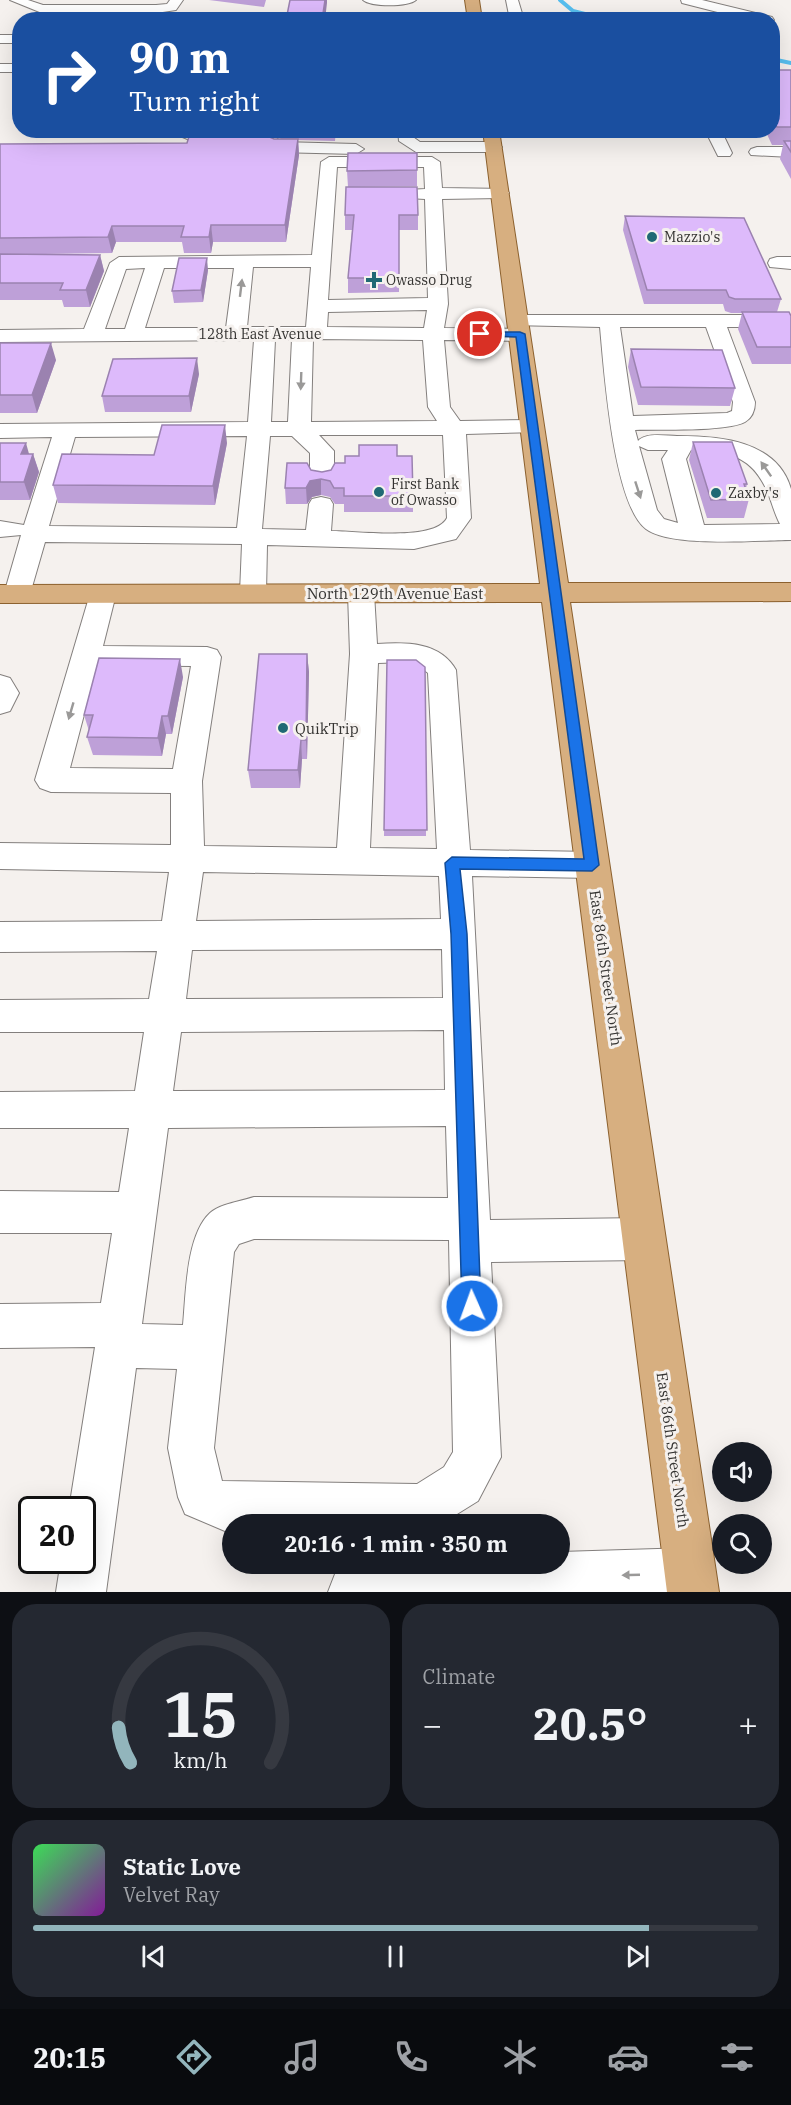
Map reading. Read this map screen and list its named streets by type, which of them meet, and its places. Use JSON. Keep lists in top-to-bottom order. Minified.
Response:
{"streets":{"main road":["North 129th Avenue East","East 86th Street North"],"street":["128th East Avenue"]},"crossings":[["128th East Avenue","East 86th Street North"],["North 129th Avenue East","East 86th Street North"]],"places":{"other":["Mazzio's","First Bank of Owasso","Zaxby's","QuikTrip"],"health":["Owasso Drug"]},"page":{"turn":["90 m","Turn right"],"limit":"20","trip":"20:16 · 1 min · 350 m","tile":"Climate","heat":["−","20.5°","+"],"song":["Static Love","Velvet Ray"],"tabs":"20:15","gauge":["15","km/h"]}}
